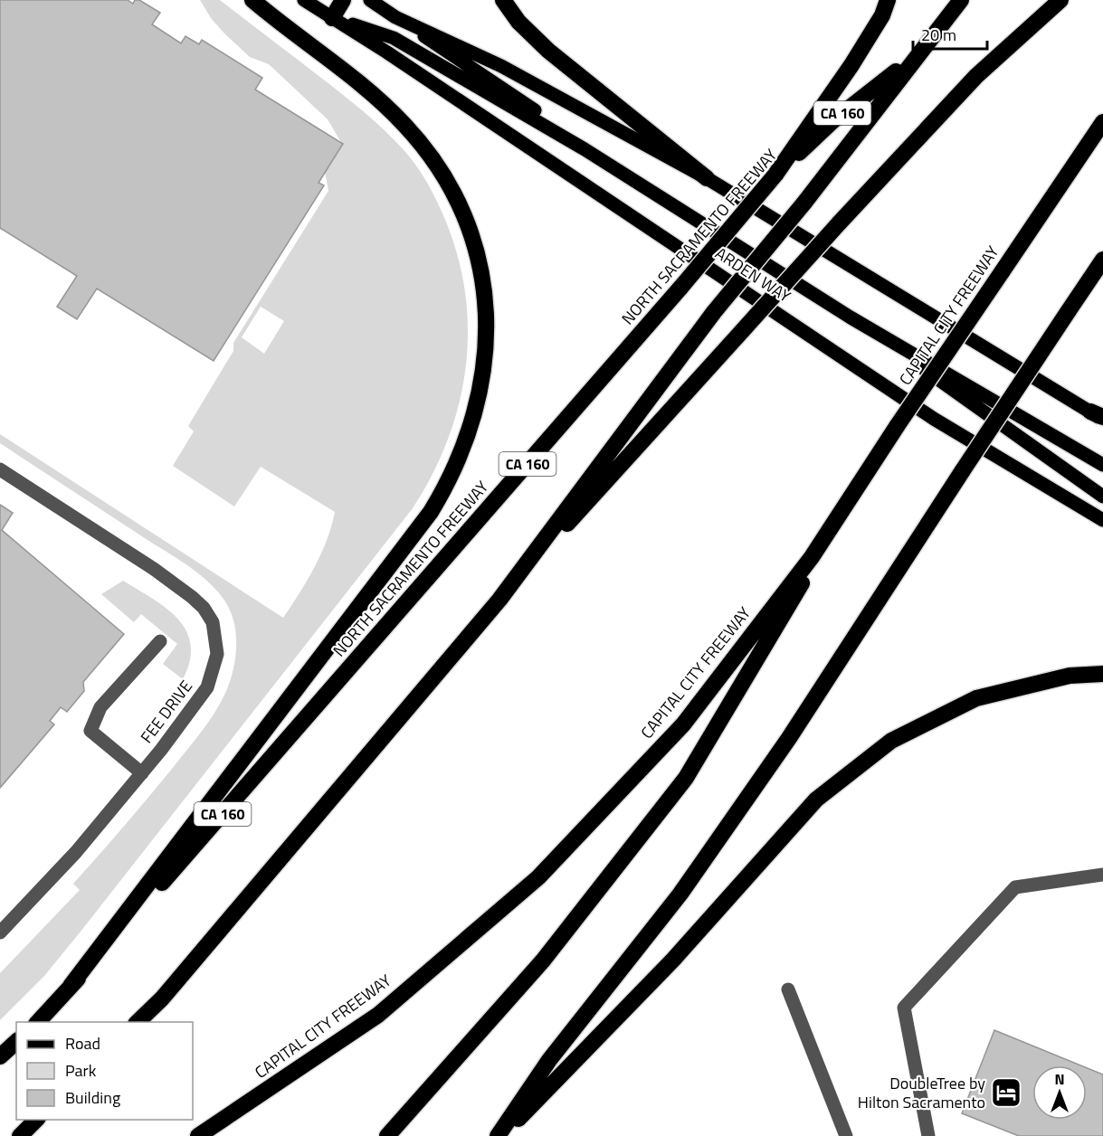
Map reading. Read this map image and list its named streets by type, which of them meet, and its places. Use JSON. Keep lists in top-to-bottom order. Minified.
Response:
{"streets":{"highway":["CA 160","NORTH SACRAMENTO FREEWAY","CAPITAL CITY FREEWAY"],"main road":["ARDEN WAY"],"street":["FEE DRIVE"]},"places":{"hotel":["DoubleTree by Hilton Sacramento"]},"legend":["Road","Park","Building"],"scale_bar":"20 m","north":"top"}
